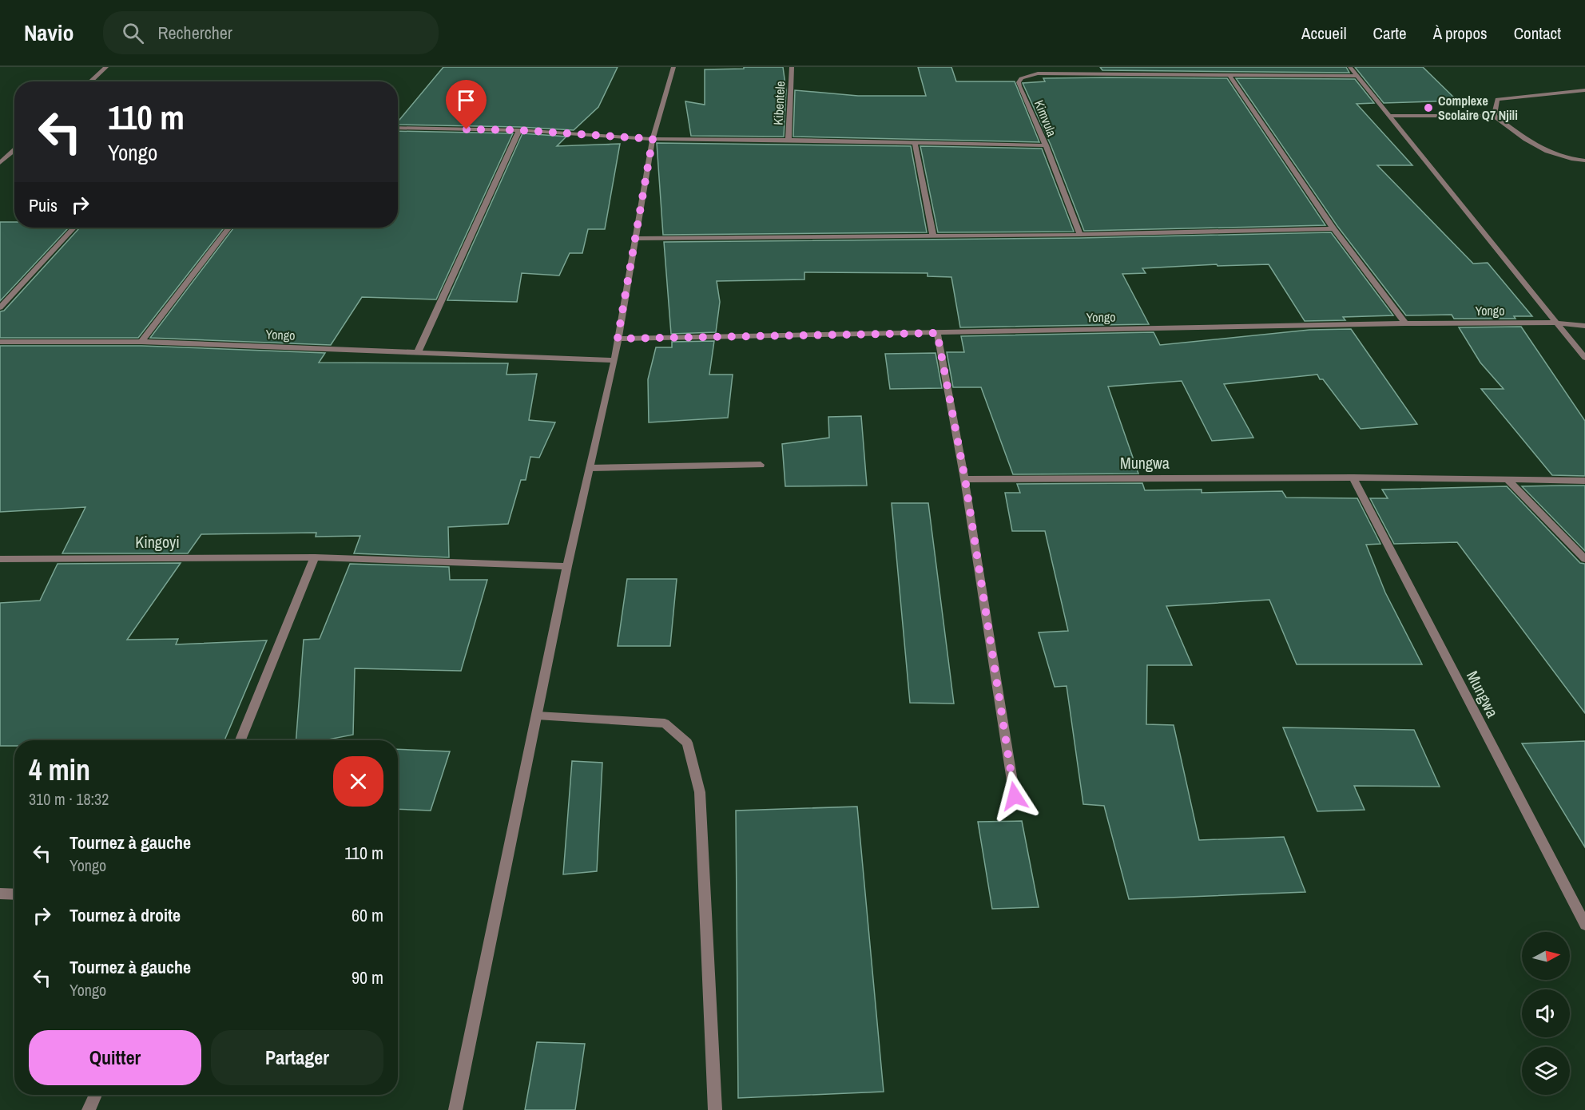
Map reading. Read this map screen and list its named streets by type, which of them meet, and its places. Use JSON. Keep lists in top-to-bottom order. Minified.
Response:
{"streets":{"street":["Kibentele","Kimvula","Yongo","Mungwa","Kingoyi"]},"crossings":[["Kibentele","Kimvula"]],"places":["Complexe Scolaire Q7 Njili"],"north":"right","page":{"header":"Navio","search":"Rechercher","nav":["Accueil","Carte","À propos","Contact"],"turn":["110 m","Yongo"],"then":"Puis","heading":["4 min","310 m · 18:32"],"list":[{"name":"Tournez à gauche","note":"Yongo","value":"110 m"},{"name":"Tournez à droite","value":"60 m"},{"name":"Tournez à gauche","note":"Yongo","value":"90 m"}],"buttons":["Quitter","Partager"]}}
